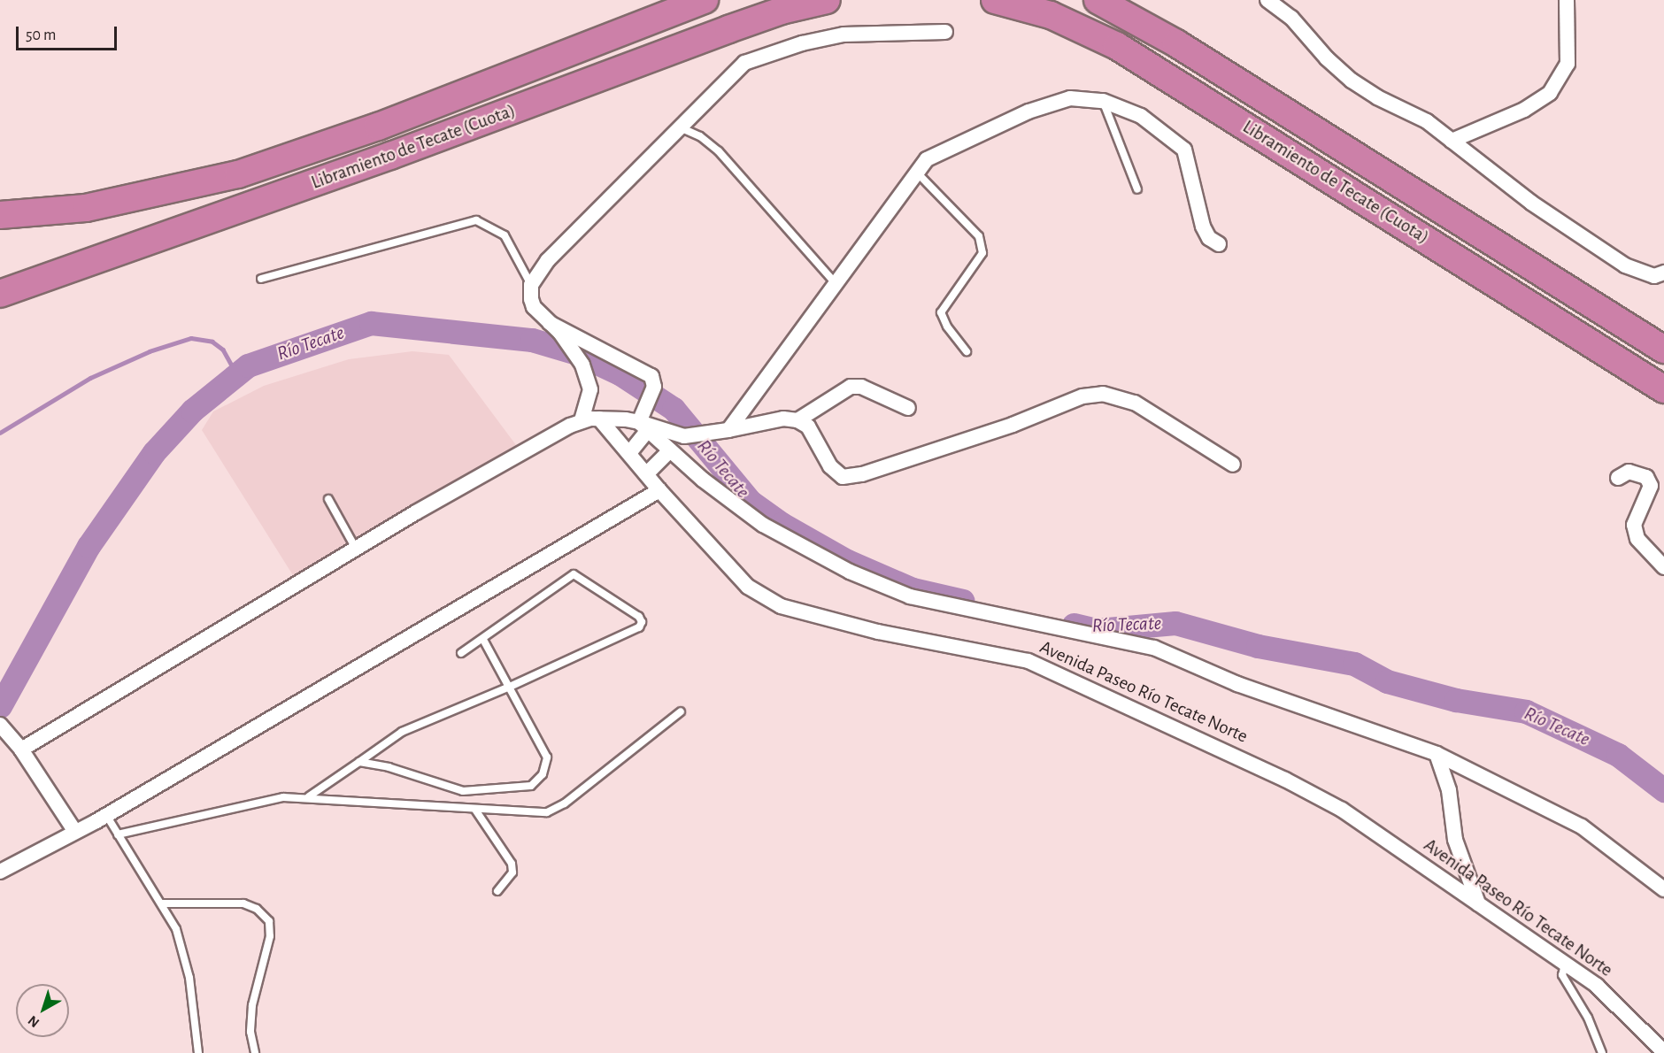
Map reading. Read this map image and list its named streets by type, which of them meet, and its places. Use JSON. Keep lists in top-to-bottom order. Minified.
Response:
{"streets":{"highway":["Libramiento de Tecate (Cuota)"],"street":["Avenida Paseo Río Tecate Norte"]},"water":["Río Tecate"],"scale_bar":"50 m","north":"bottom left"}
